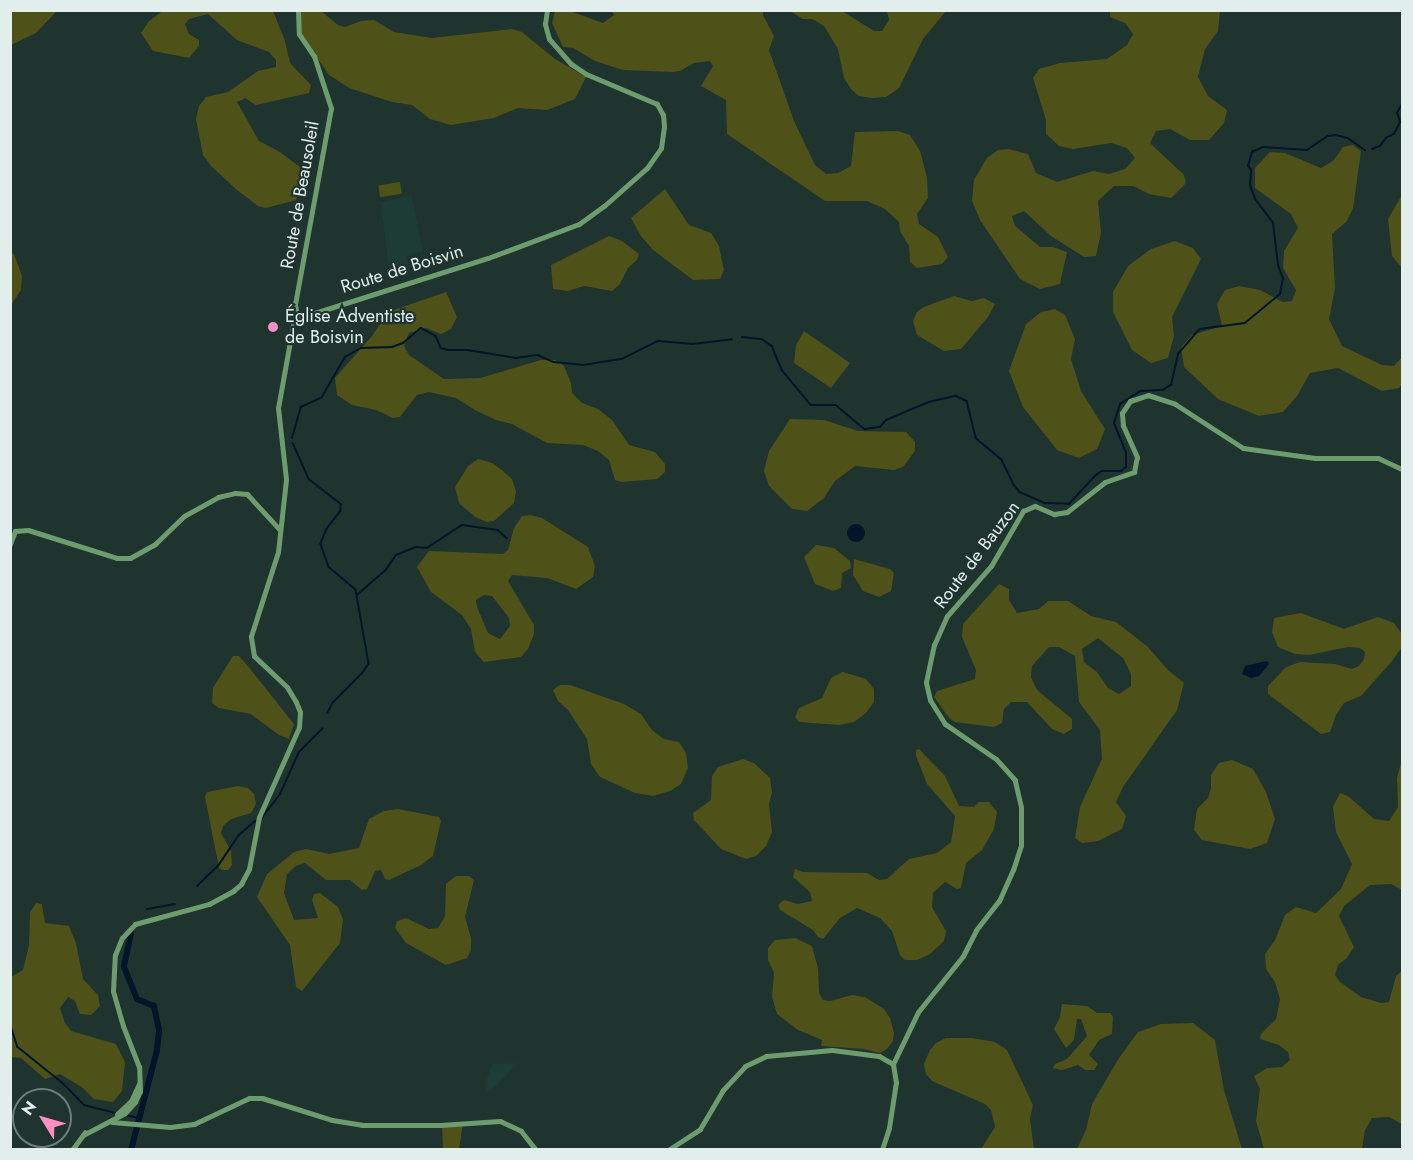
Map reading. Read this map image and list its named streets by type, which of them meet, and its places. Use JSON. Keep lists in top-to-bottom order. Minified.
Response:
{"streets":{"street":["Route de Beausoleil","Route de Boisvin","Route de Bauzon"]},"crossings":[["Route de Beausoleil","Route de Boisvin"]],"places":["Église Adventiste de Boisvin"],"north":"top left"}
